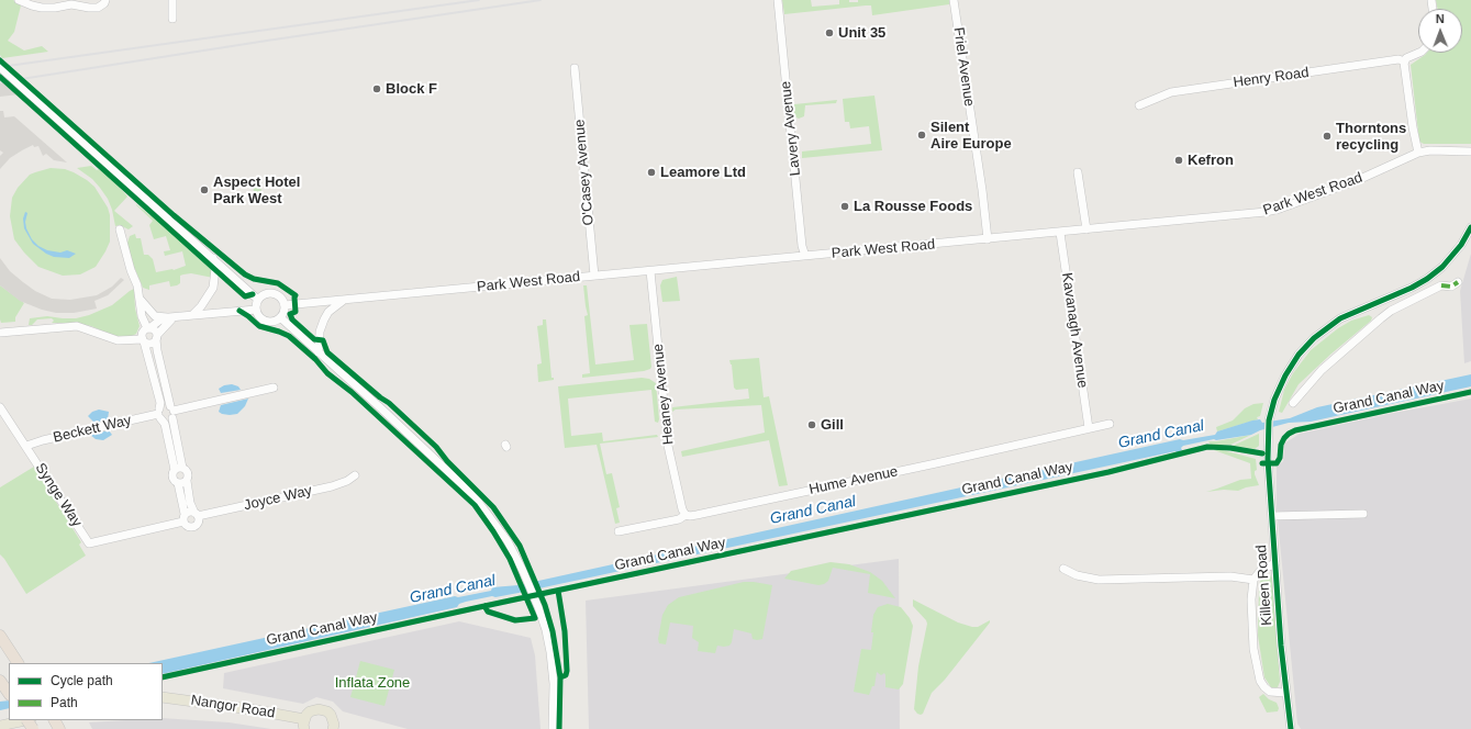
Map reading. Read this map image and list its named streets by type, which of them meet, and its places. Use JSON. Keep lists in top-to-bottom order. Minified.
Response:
{"streets":{"main road":["Nangor Road"],"street":["Friel Avenue","Henry Road","Lavery Avenue","O'Casey Avenue","Park West Road","Kavanagh Avenue","Heaney Avenue","Beckett Way","Hume Avenue","Synge Way","Joyce Way","Killeen Road"],"cycle path":["Grand Canal Way"]},"crossings":[["Friel Avenue","Park West Road"],["Lavery Avenue","Park West Road"],["O'Casey Avenue","Park West Road"],["Park West Road","Kavanagh Avenue"],["Park West Road","Heaney Avenue"],["Kavanagh Avenue","Hume Avenue"],["Heaney Avenue","Hume Avenue"],["Beckett Way","Synge Way"],["Synge Way","Joyce Way"]],"water":["Grand Canal"],"parks":["Inflata Zone"],"places":["Unit 35","Block F","Silent Aire Europe","Thorntons recycling","Kefron","Leamore Ltd","Aspect Hotel Park West","La Rousse Foods","Gill"],"legend":["Cycle path","Path"],"north":"top"}
